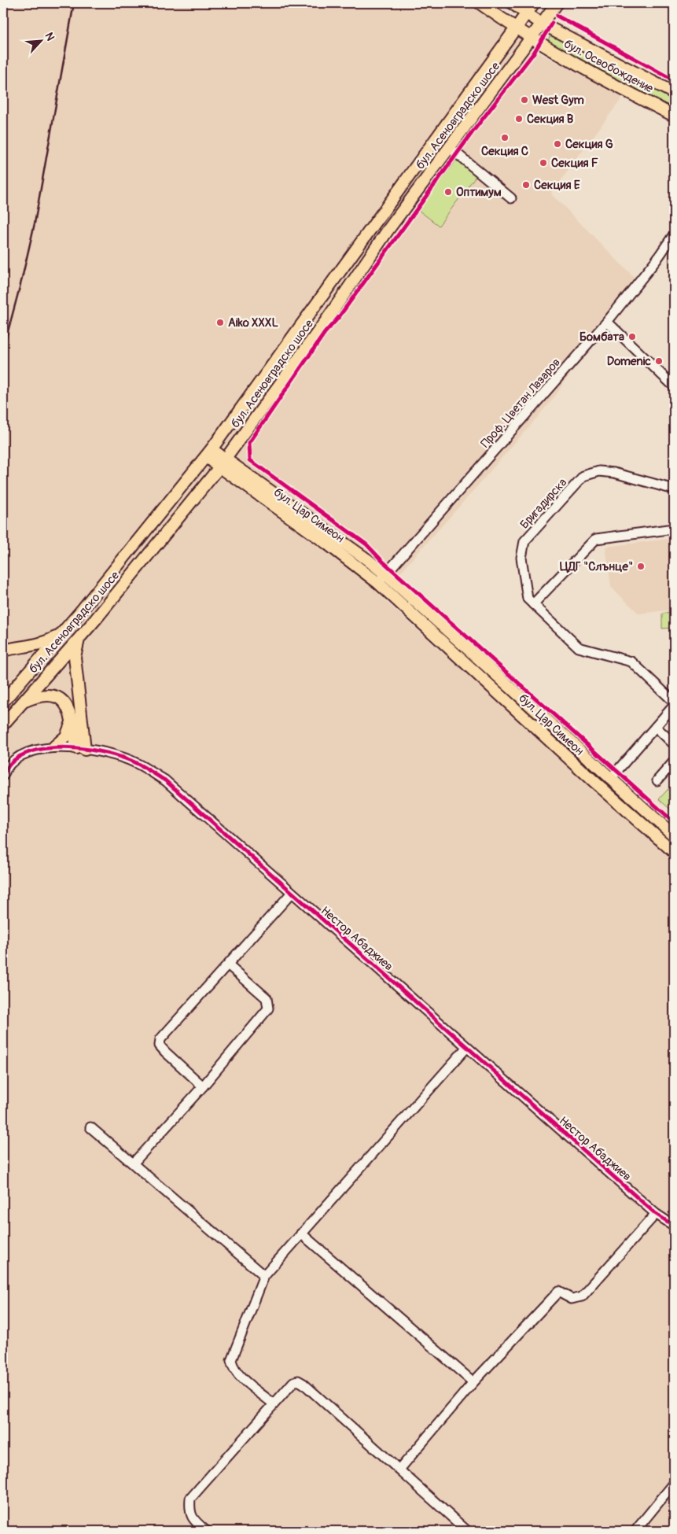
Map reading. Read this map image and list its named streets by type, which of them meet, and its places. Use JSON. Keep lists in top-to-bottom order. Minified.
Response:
{"streets":{"main road":["бул. Освобождение","бул. Асеновградско шосе","бул. Цар Симеон"],"street":["Проф. Цветан Лазаров","Бригадирска","Нестор Абаджиев"]},"crossings":[["бул. Освобождение","бул. Асеновградско шосе"],["бул. Асеновградско шосе","бул. Цар Симеон"],["Проф. Цветан Лазаров","бул. Цар Симеон"]],"places":["West Gym","Секция B","Секция C","Секция G","Секция F","Секция E","Оптимум","Aiko XXXL","Бомбата","Domenic","ЦДГ \"Слънце\""],"north":"top right"}
